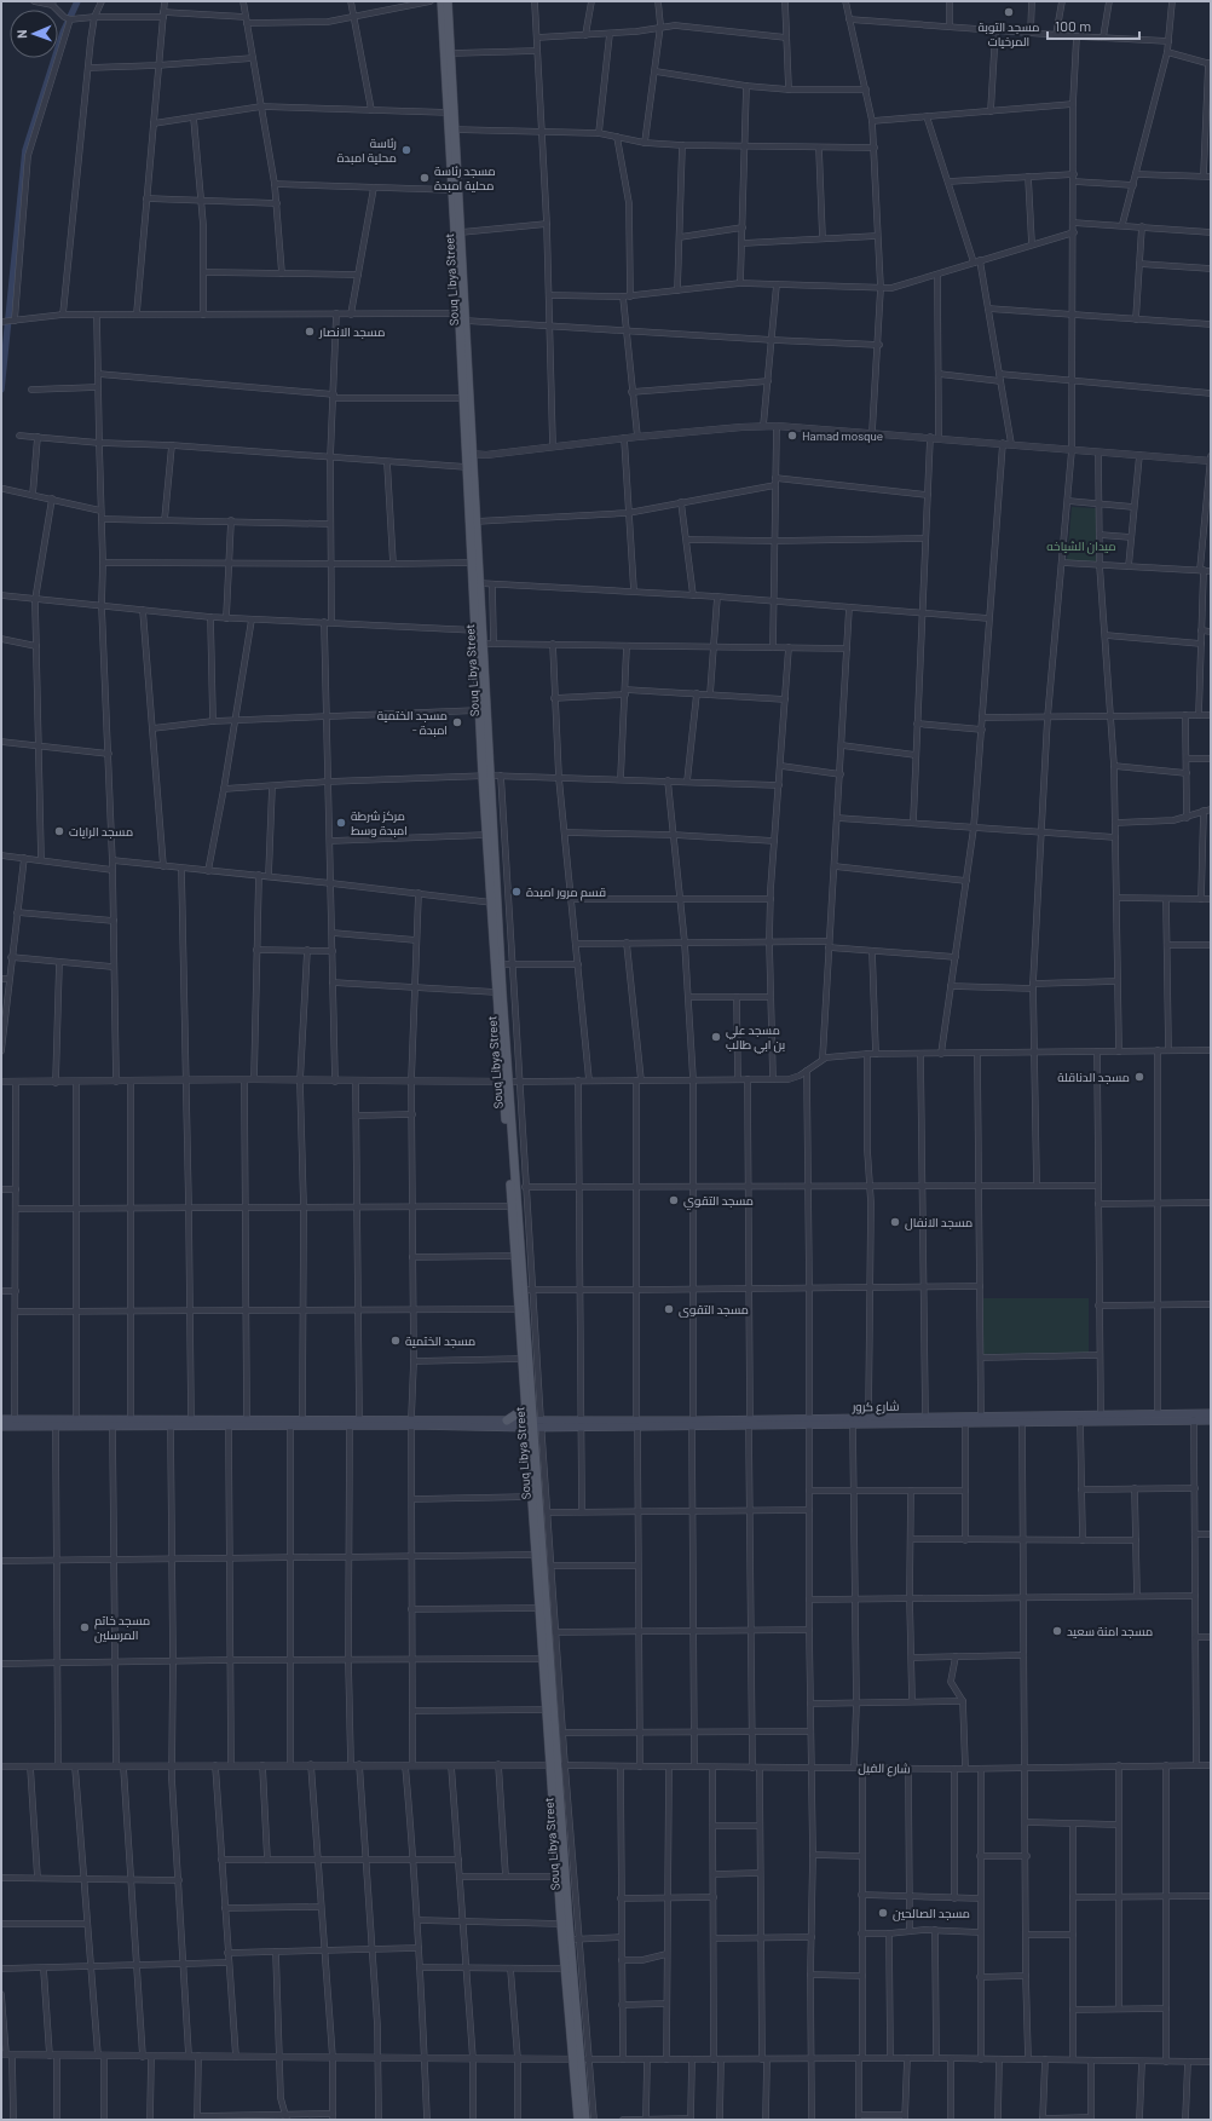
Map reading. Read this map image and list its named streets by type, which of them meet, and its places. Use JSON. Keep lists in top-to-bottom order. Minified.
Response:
{"streets":{"main road":["Souq Libya Street","شارع كرور"],"street":["شارع الفيل"]},"crossings":[["Souq Libya Street","شارع كرور"],["Souq Libya Street","شارع الفيل"]],"parks":["ميدان الشياخه"],"places":["مسجد التوبة المرخيات","رئاسة محلية امبدة","مسجد رئاسة محلية امبدة","مسجد الانصار","Hamad mosque","مسجد الختمية - امبدة","مركز شرطة امبدة وسط","مسجد الرايات","قسم مرور امبدة","مسجد علي بن ابي طالب","مسجد الدناقلة","مسجد التقوي","مسجد الانفال","مسجد التقوى","مسجد الختمية","مسجد خاتم المرسلين","مسجد امنة سعيد","مسجد الصالحين"],"scale_bar":"100 m","north":"left"}
